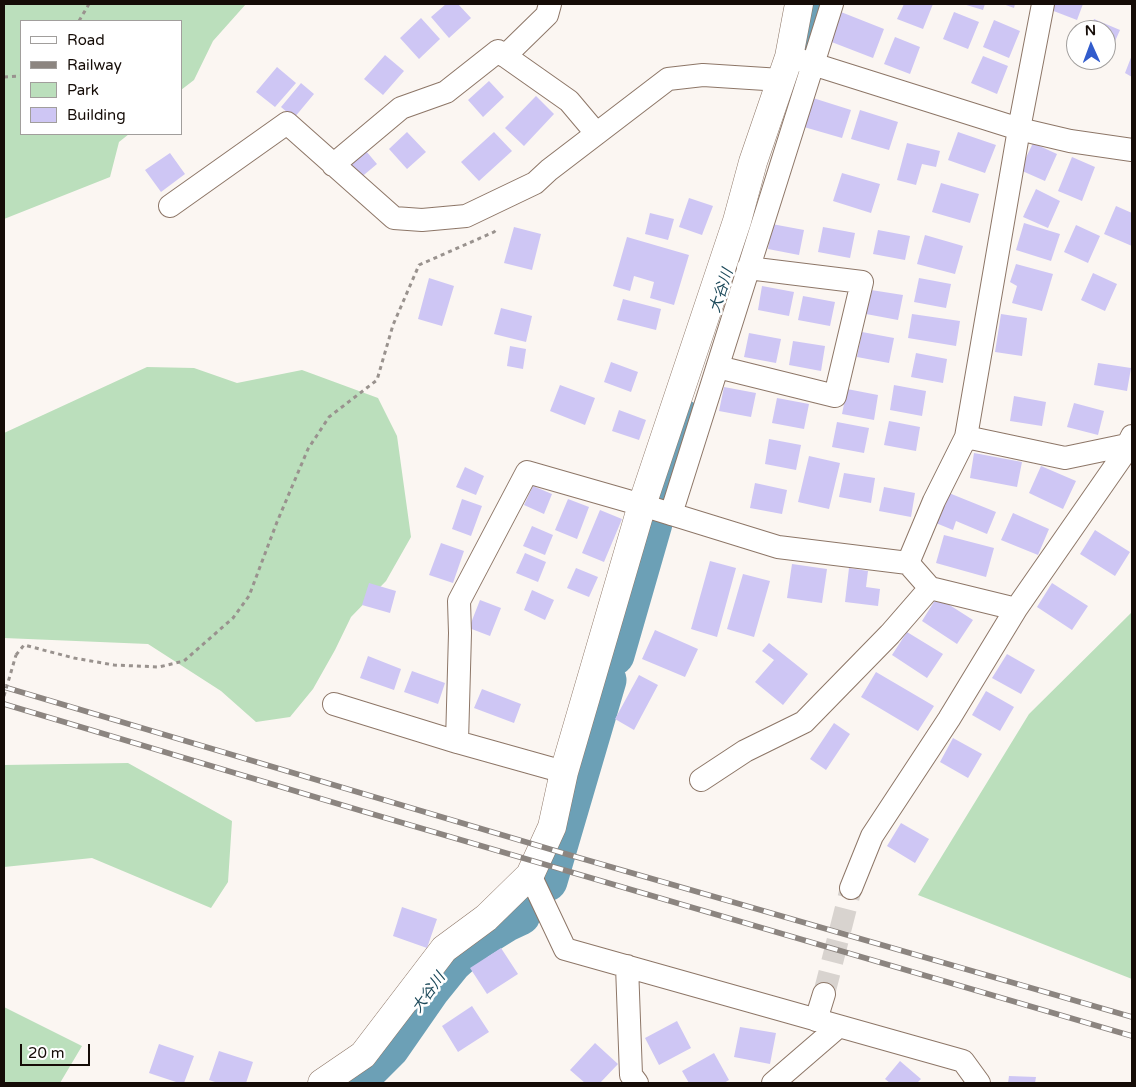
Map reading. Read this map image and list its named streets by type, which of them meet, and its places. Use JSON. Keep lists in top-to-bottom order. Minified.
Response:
{"water":["大谷川"],"legend":["Road","Railway","Park","Building"],"scale_bar":"20 m","north":"top"}
